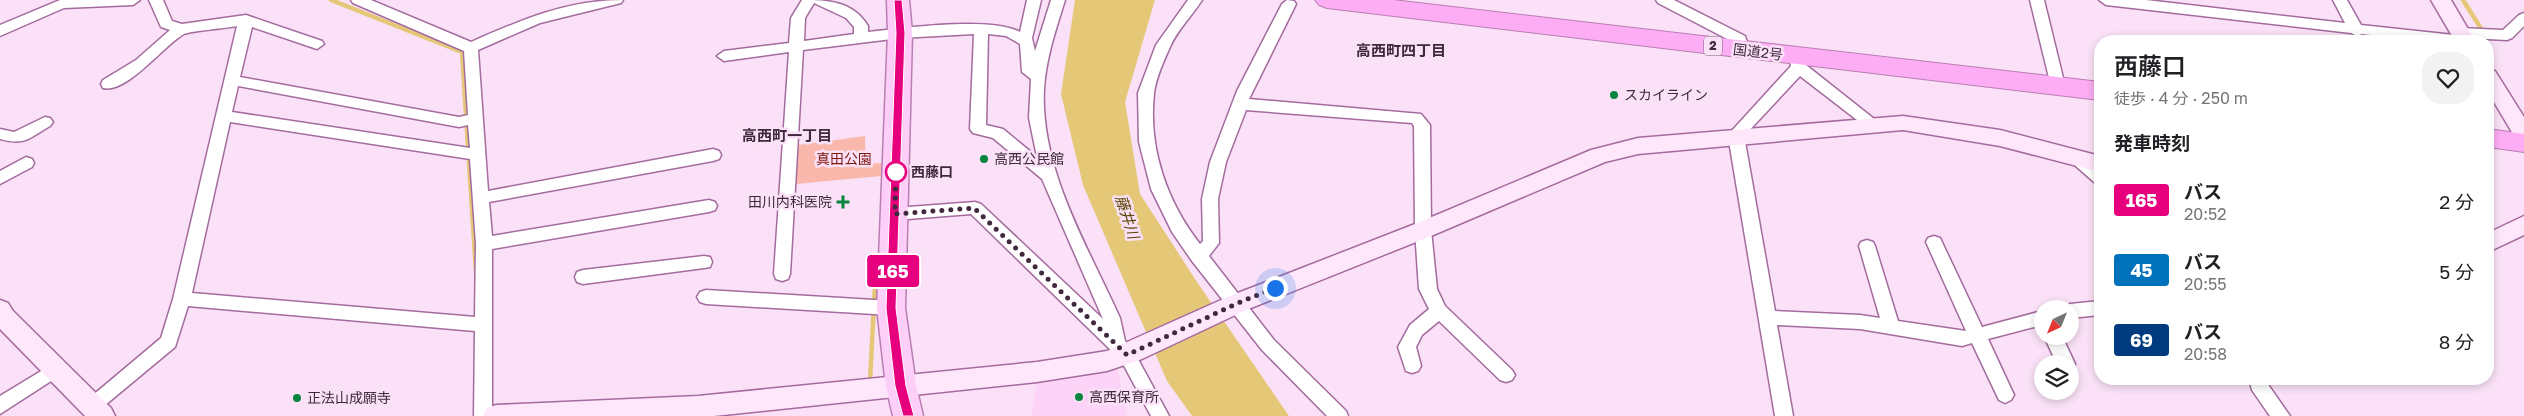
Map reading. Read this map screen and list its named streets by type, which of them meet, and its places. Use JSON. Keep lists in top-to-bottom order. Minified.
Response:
{"streets":{"highway":["2","国道2号"]},"districts":["高西町四丁目","高西町一丁目"],"water":["藤井川"],"parks":["真田公園"],"places":{"other":["スカイライン","高西公民館","西藤口","高西保育所","正法山成願寺"],"health":["田川内科医院"]},"lines":["bus line 165"],"north":"bottom left","page":{"on_map":"165","heading":[["西藤口","徒歩 · 4 分 · 250 m"],"発車時刻"],"list":[{"mark":"165","name":"バス","note":"20:52","value":"2 分"},{"mark":"45","name":"バス","note":"20:55","value":"5 分"},{"mark":"69","name":"バス","note":"20:58","value":"8 分"}]}}
